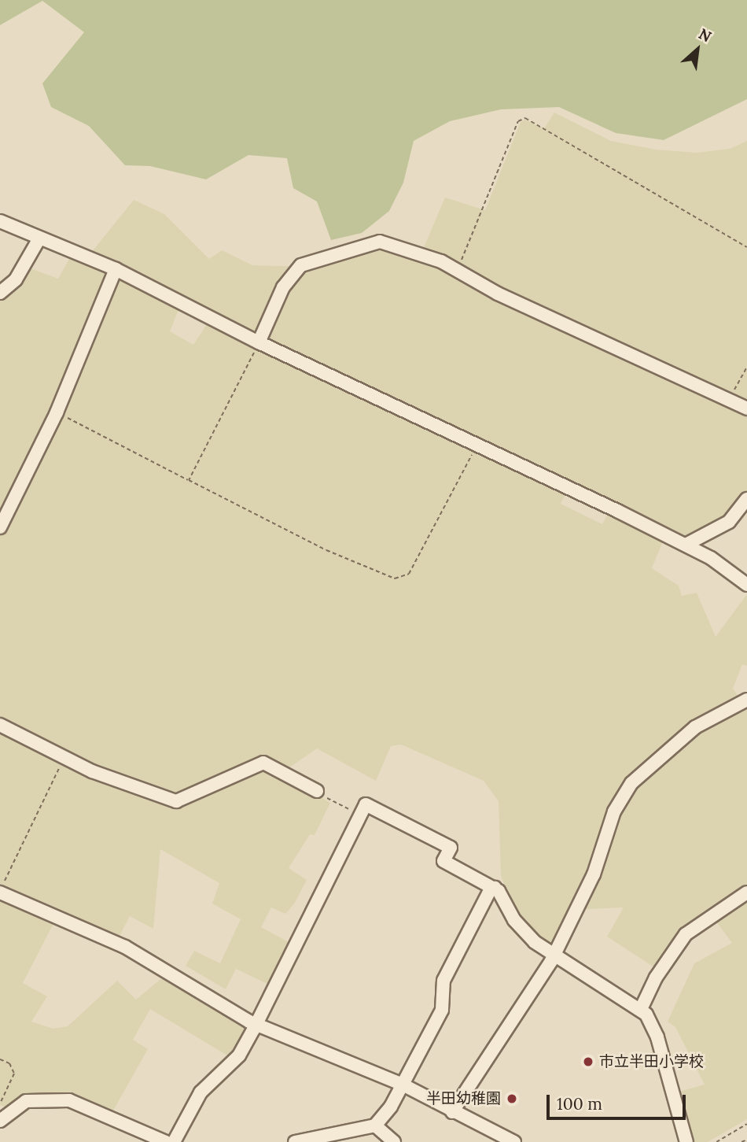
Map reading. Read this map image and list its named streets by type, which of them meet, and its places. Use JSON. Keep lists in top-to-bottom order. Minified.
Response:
{"places":["市立半田小学校","半田幼稚園"],"scale_bar":"100 m","north":"top right"}
